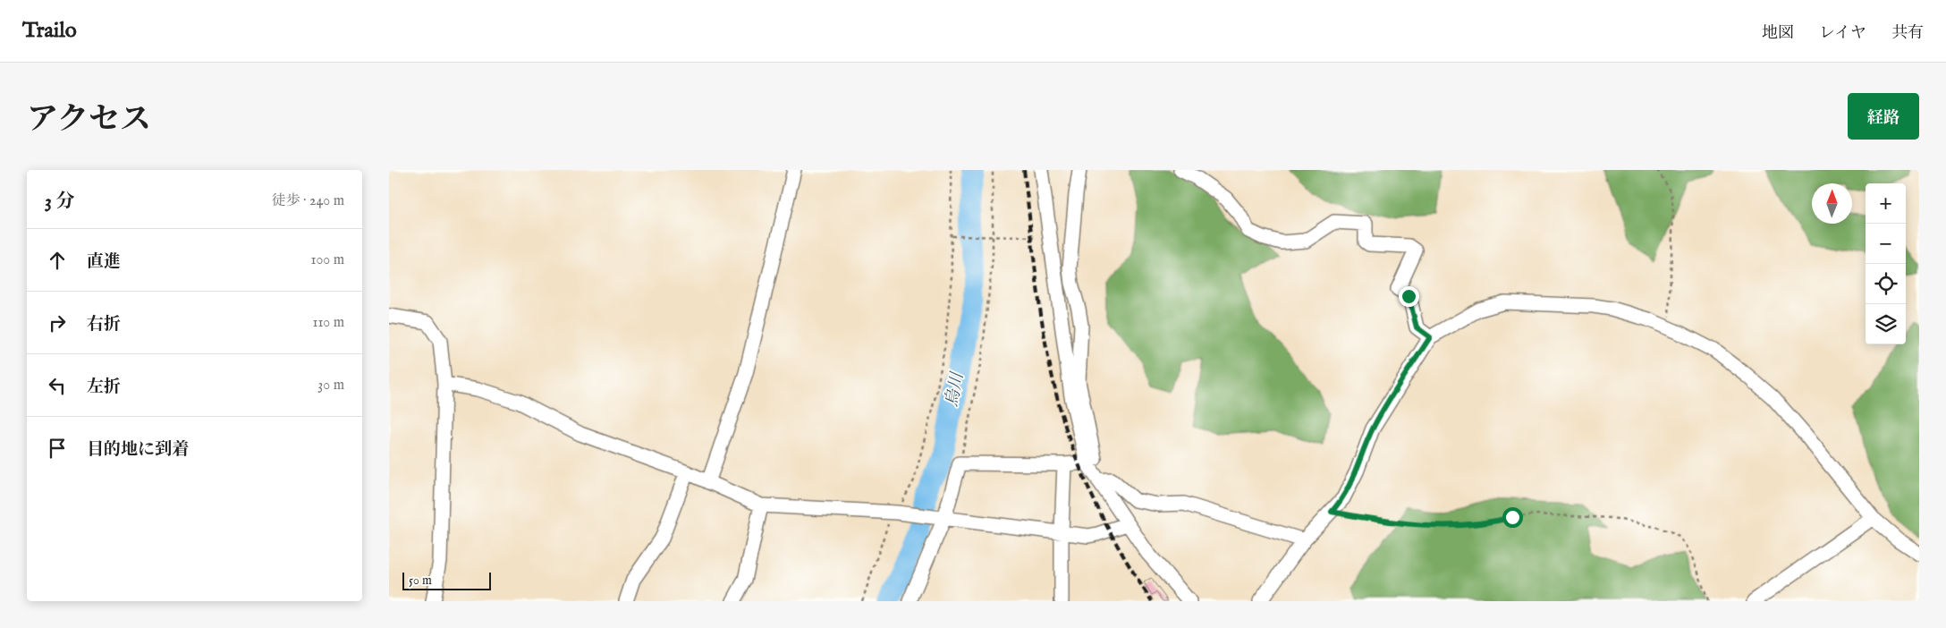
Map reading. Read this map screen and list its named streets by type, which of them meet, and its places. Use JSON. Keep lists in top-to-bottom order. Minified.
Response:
{"water":["烏川"],"scale_bar":"50 m","north":"top","page":{"header":"Trailo","nav":["地図","レイヤ","共有"],"title":"アクセス","buttons":"経路","heading":["3 分","徒歩 · 240 m"],"map_buttons":["+","−"],"list":[["直進","100 m"],["右折","110 m"],["左折","30 m"],"目的地に到着"],"scale":"50 m"}}
